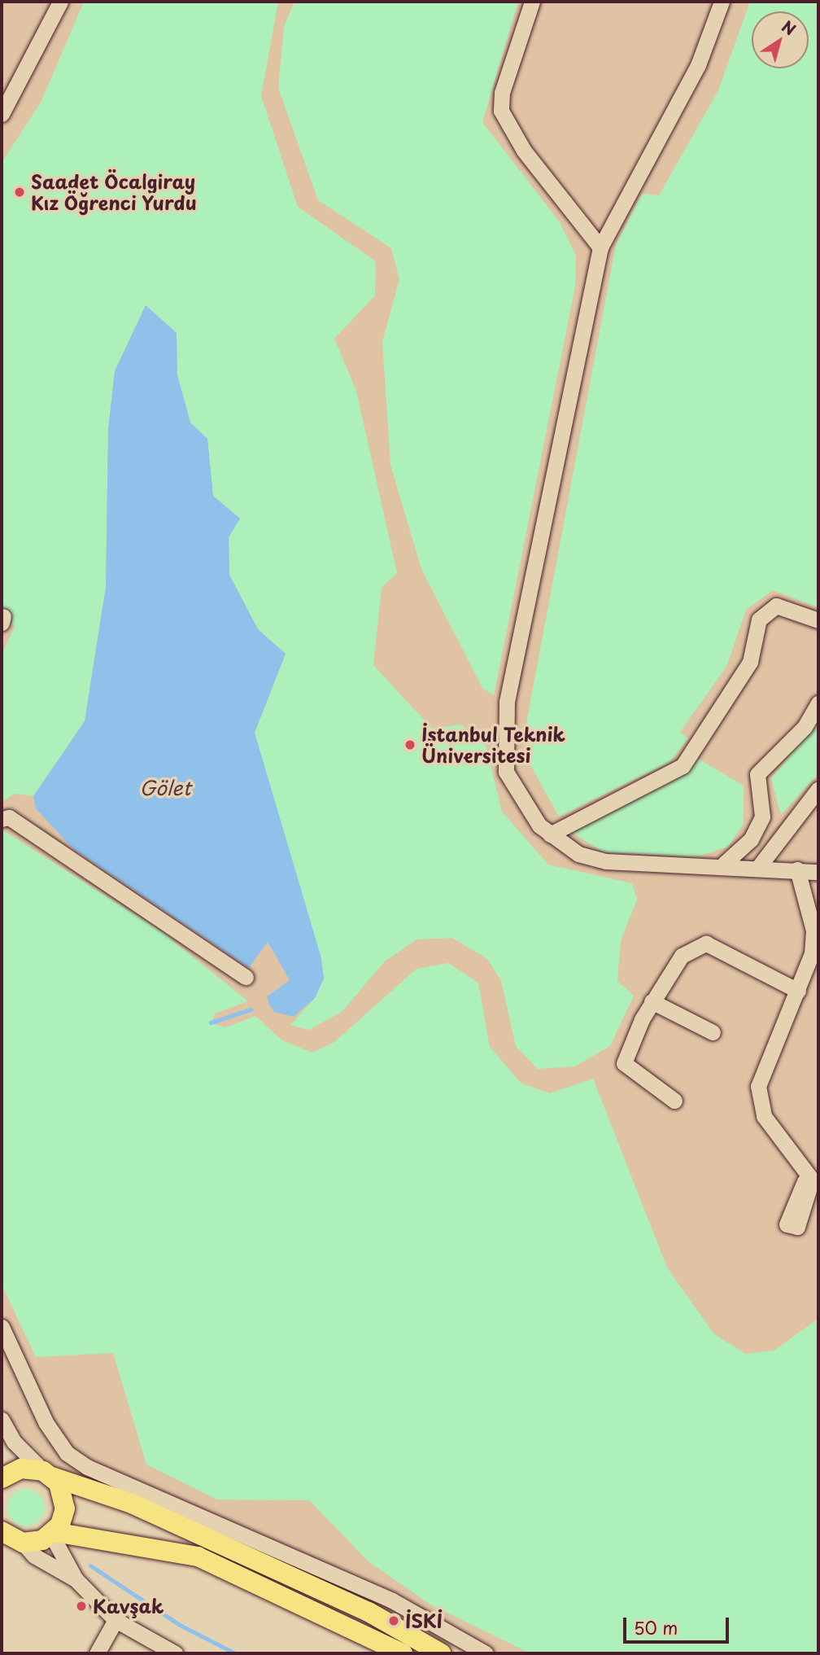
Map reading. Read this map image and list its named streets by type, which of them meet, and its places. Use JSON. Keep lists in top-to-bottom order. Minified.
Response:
{"water":["Gölet"],"places":["Saadet Öcalgiray Kız Öğrenci Yurdu","İstanbul Teknik Üniversitesi","Kavşak","İSKİ"],"scale_bar":"50 m","north":"top right"}
